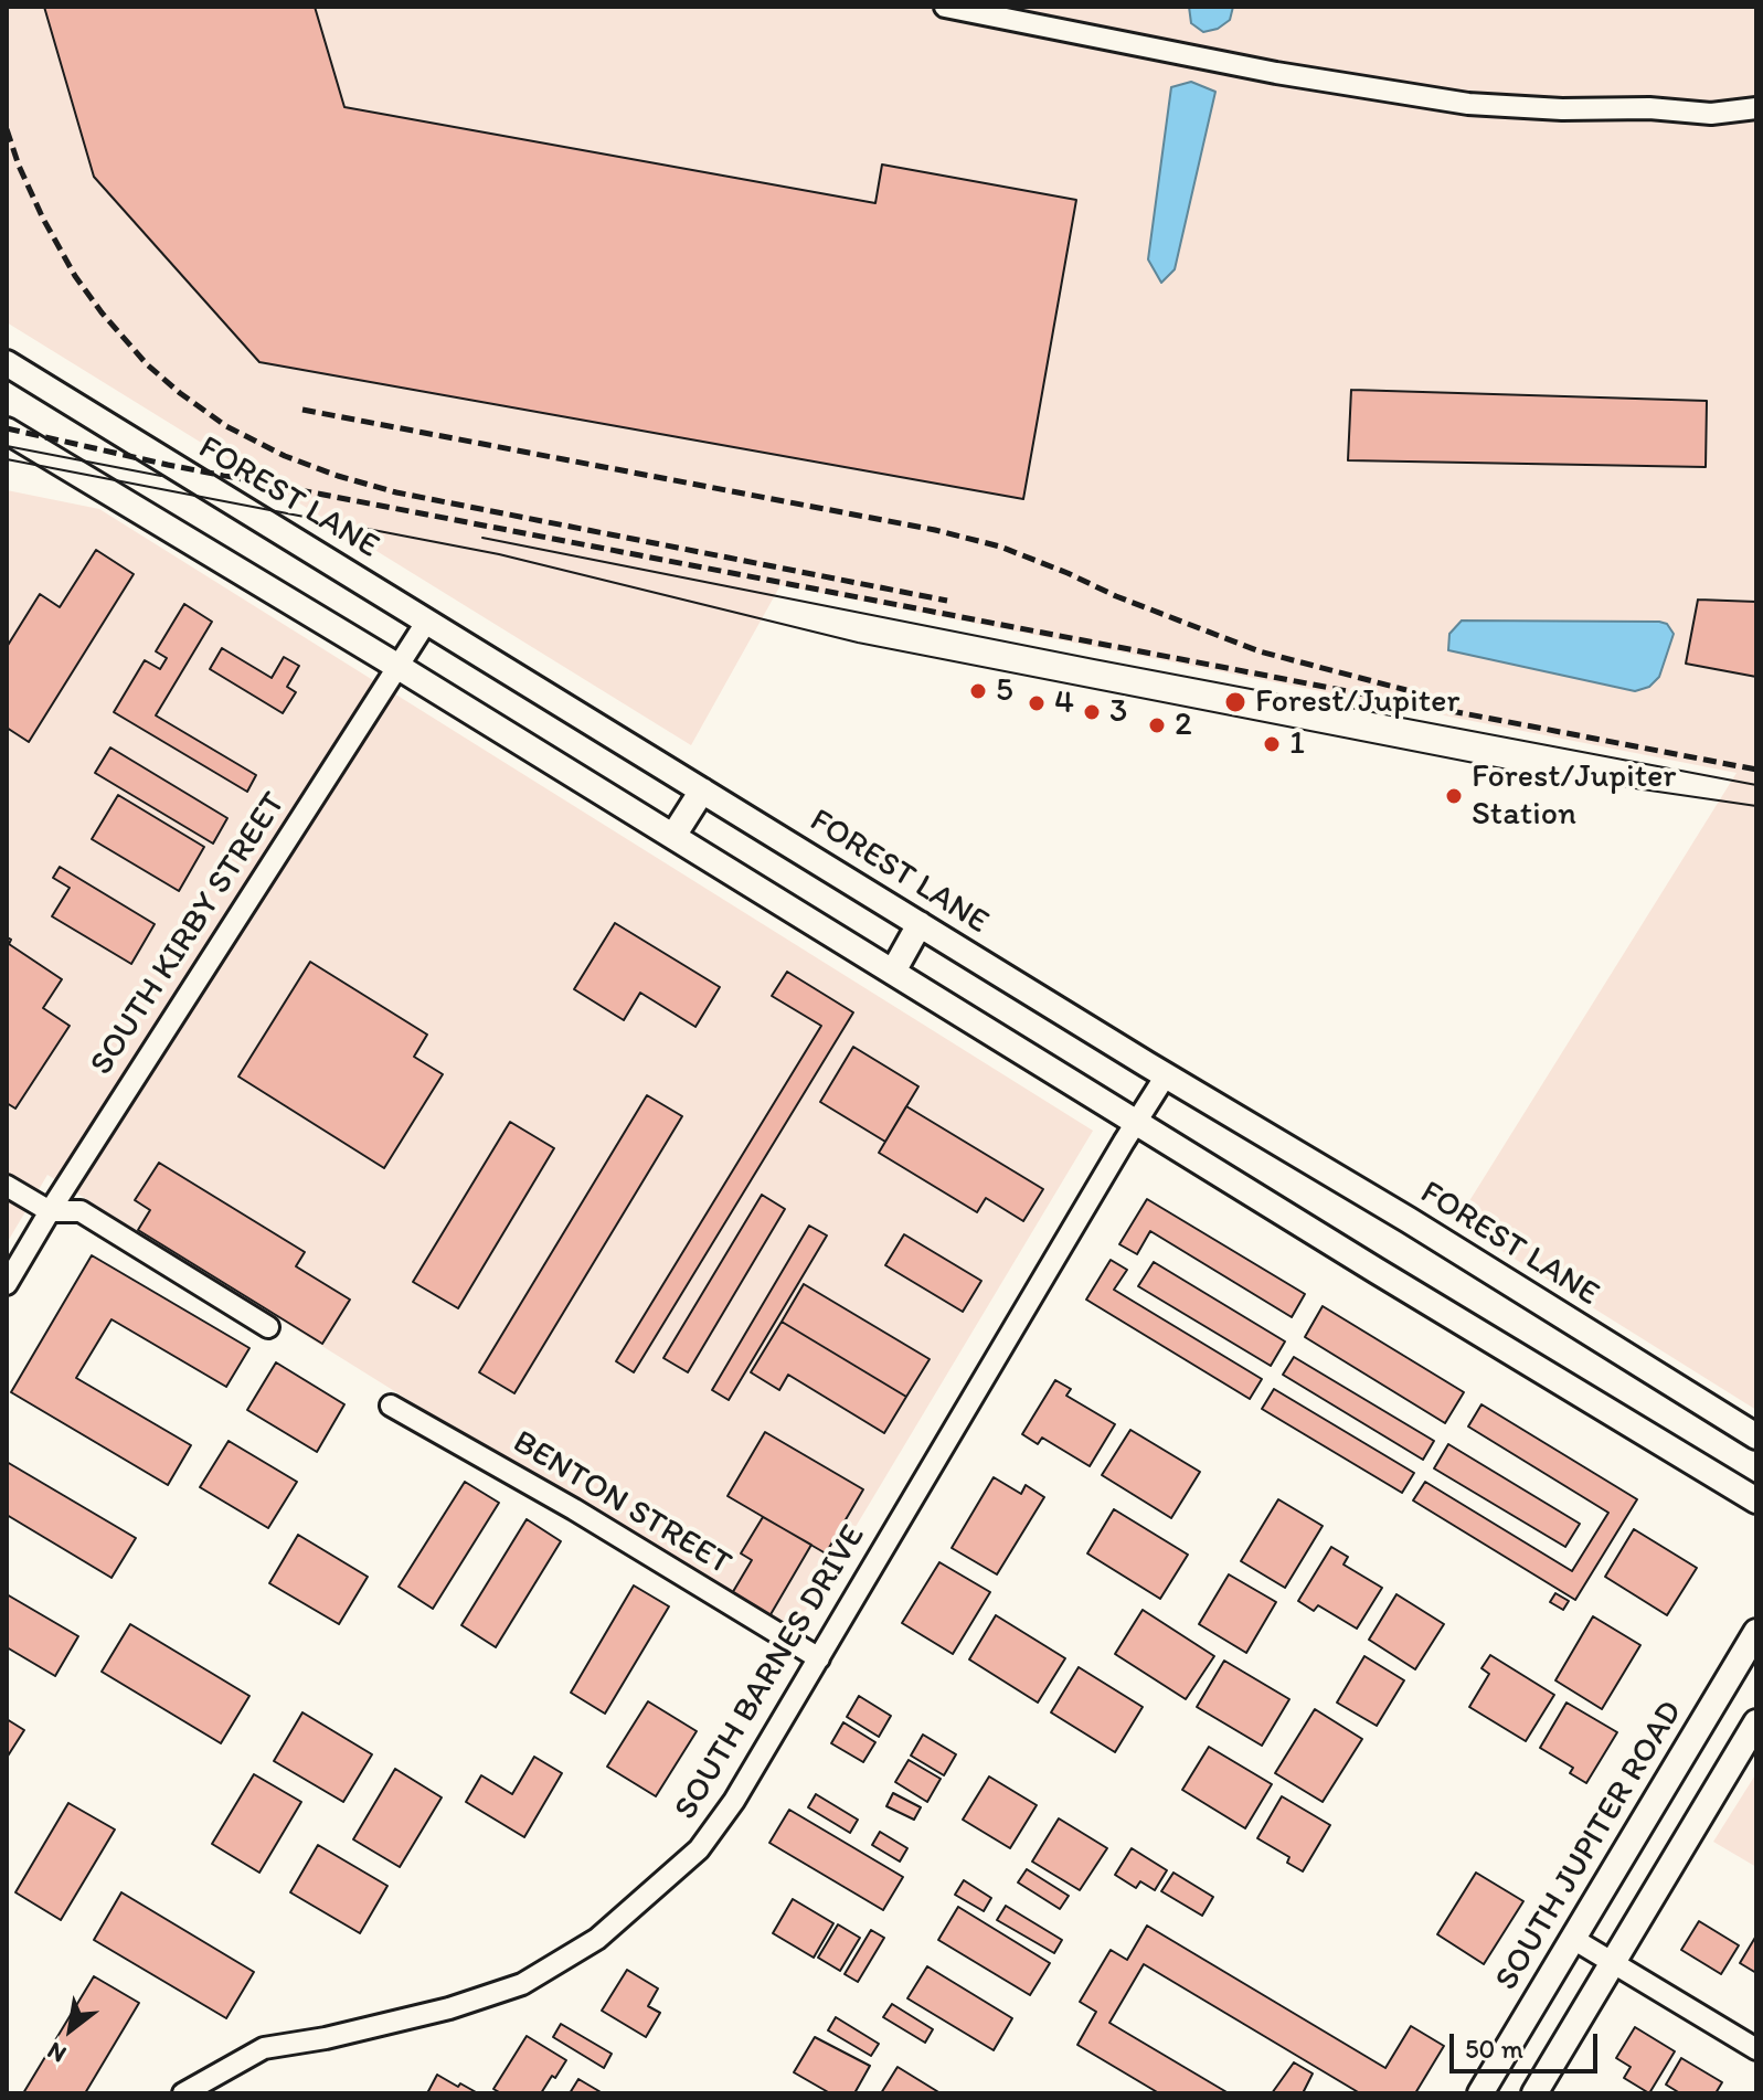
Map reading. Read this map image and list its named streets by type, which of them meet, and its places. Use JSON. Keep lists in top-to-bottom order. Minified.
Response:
{"streets":{"main road":["FOREST LANE","SOUTH JUPITER ROAD"],"street":["SOUTH KIRBY STREET","BENTON STREET","SOUTH BARNES DRIVE"]},"crossings":[["FOREST LANE","SOUTH KIRBY STREET"],["FOREST LANE","SOUTH BARNES DRIVE"],["BENTON STREET","SOUTH BARNES DRIVE"]],"places":["5","Forest/Jupiter","4","3","2","1","Forest/Jupiter Station"],"scale_bar":"50 m","north":"bottom left"}
